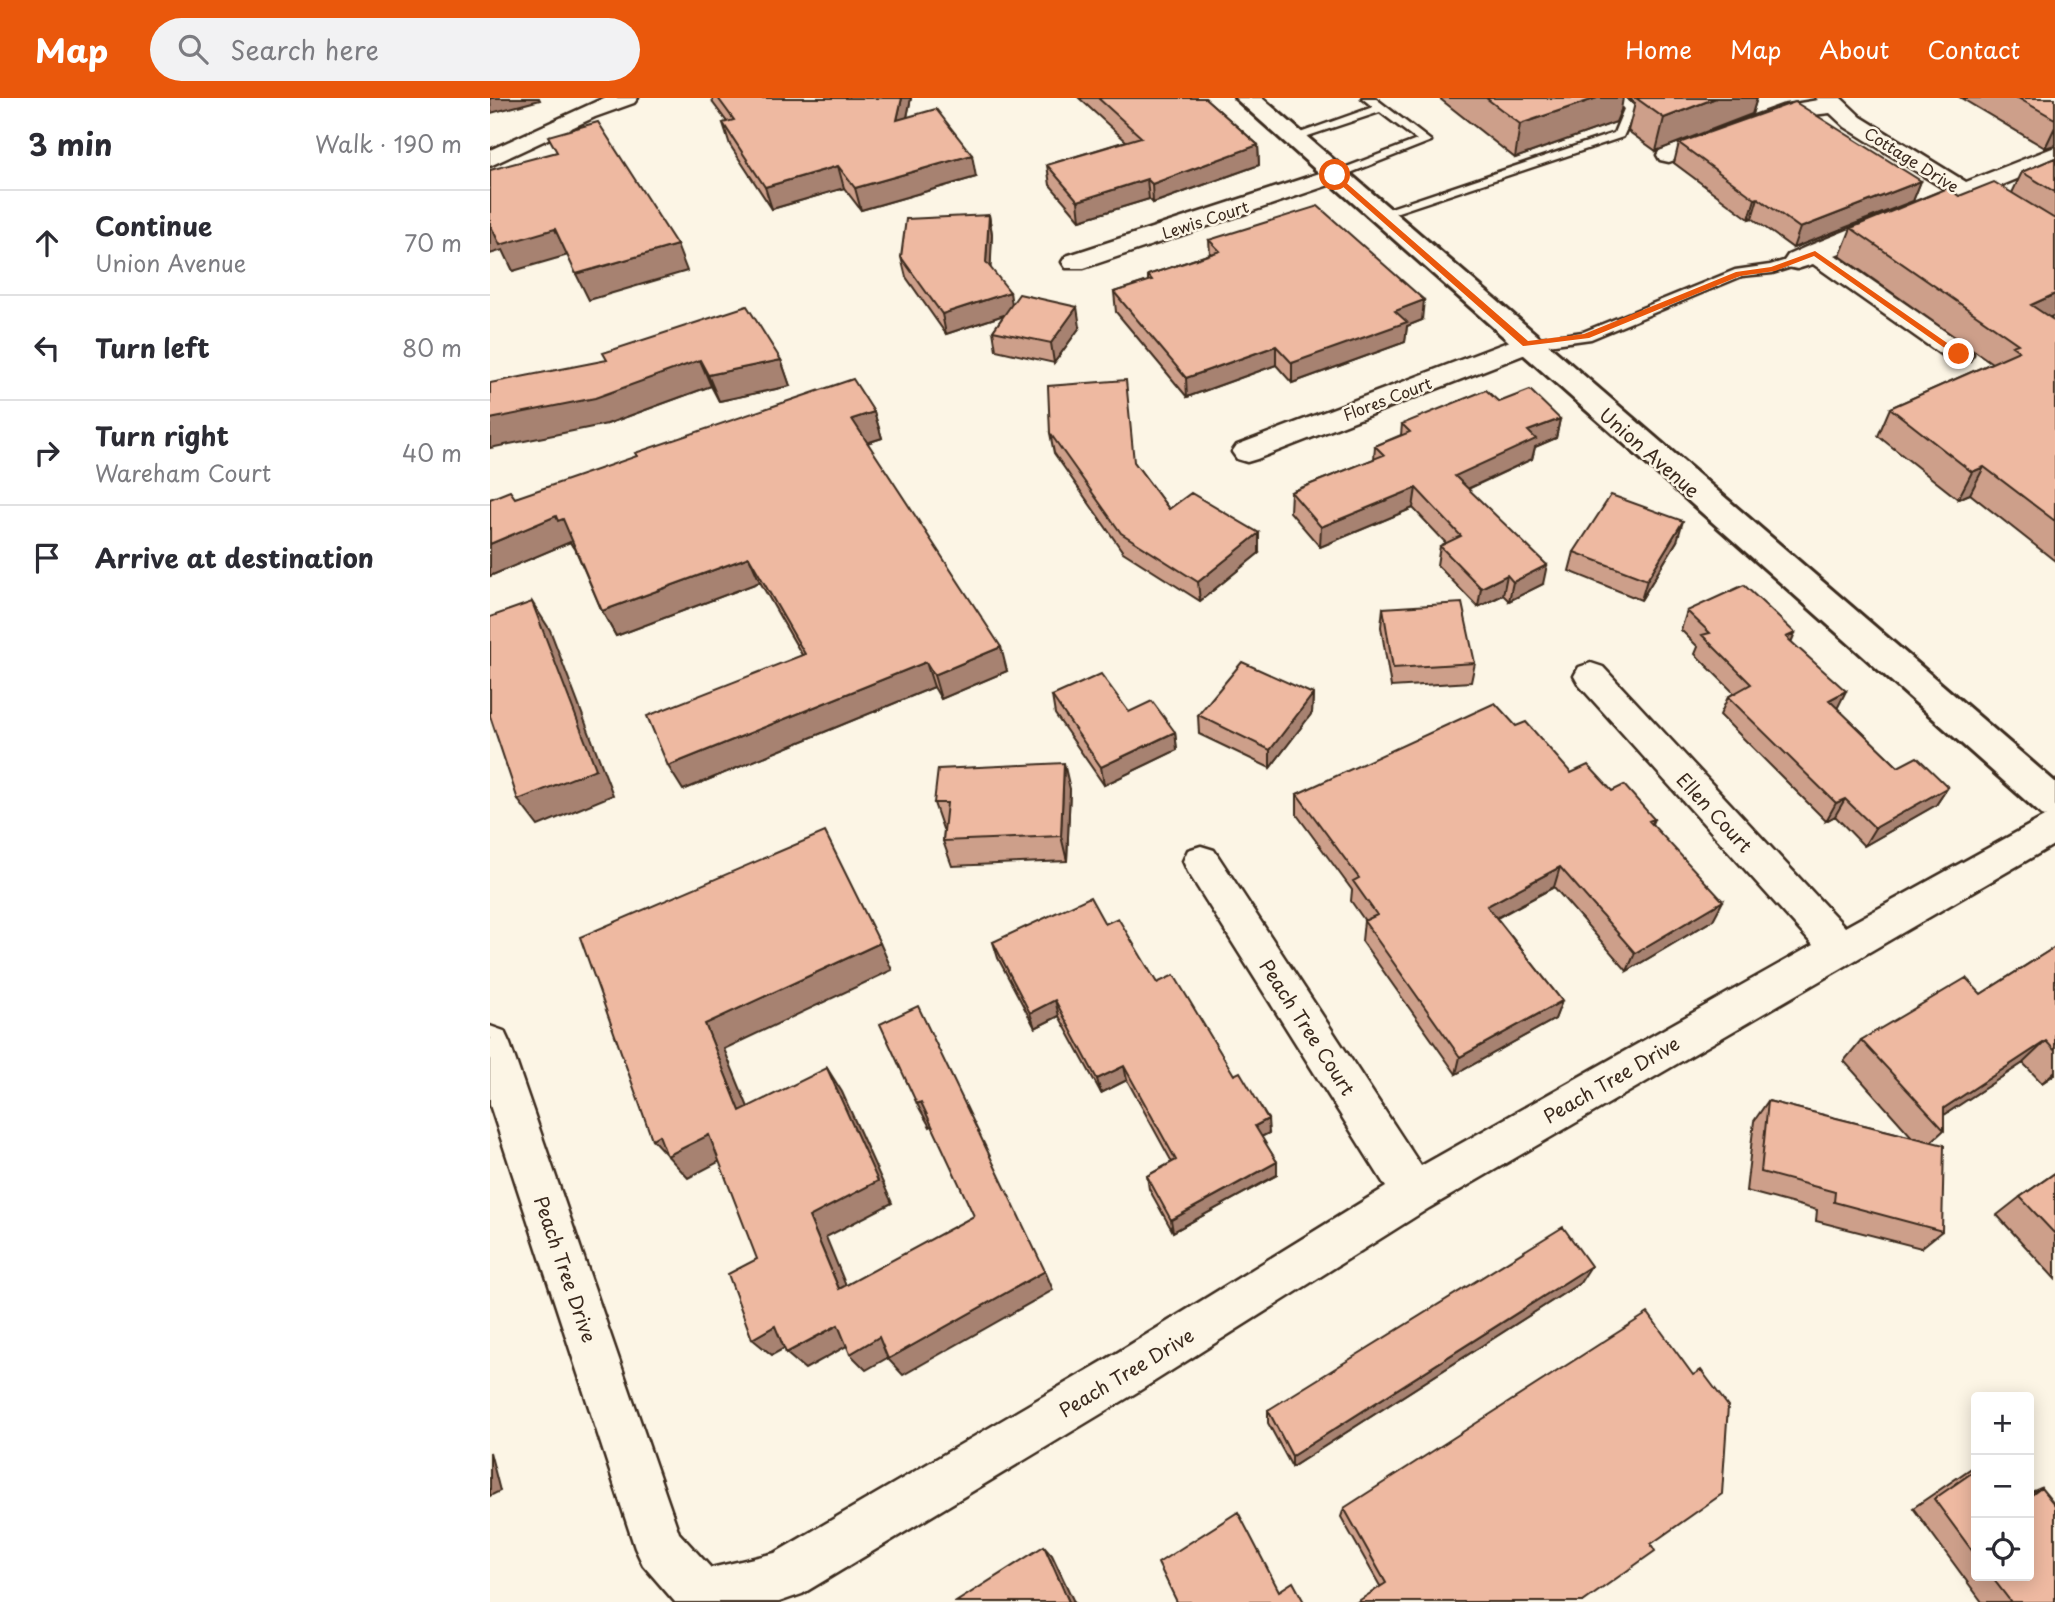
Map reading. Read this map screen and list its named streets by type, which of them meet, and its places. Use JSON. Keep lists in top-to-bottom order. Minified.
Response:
{"streets":{"street":["Cottage Drive","Lewis Court","Flores Court","Union Avenue","Ellen Court","Peach Tree Court","Peach Tree Drive"]},"crossings":[["Lewis Court","Union Avenue"],["Flores Court","Union Avenue"],["Ellen Court","Peach Tree Drive"],["Peach Tree Court","Peach Tree Drive"]],"page":{"header":"Map","search":"Search here","nav":["Home","Map","About","Contact"],"heading":["3 min","Walk · 190 m"],"list":[["Continue","Union Avenue","70 m"],["Turn left","80 m"],["Turn right","Wareham Court","40 m"],"Arrive at destination"],"map_buttons":["+","−"]}}
